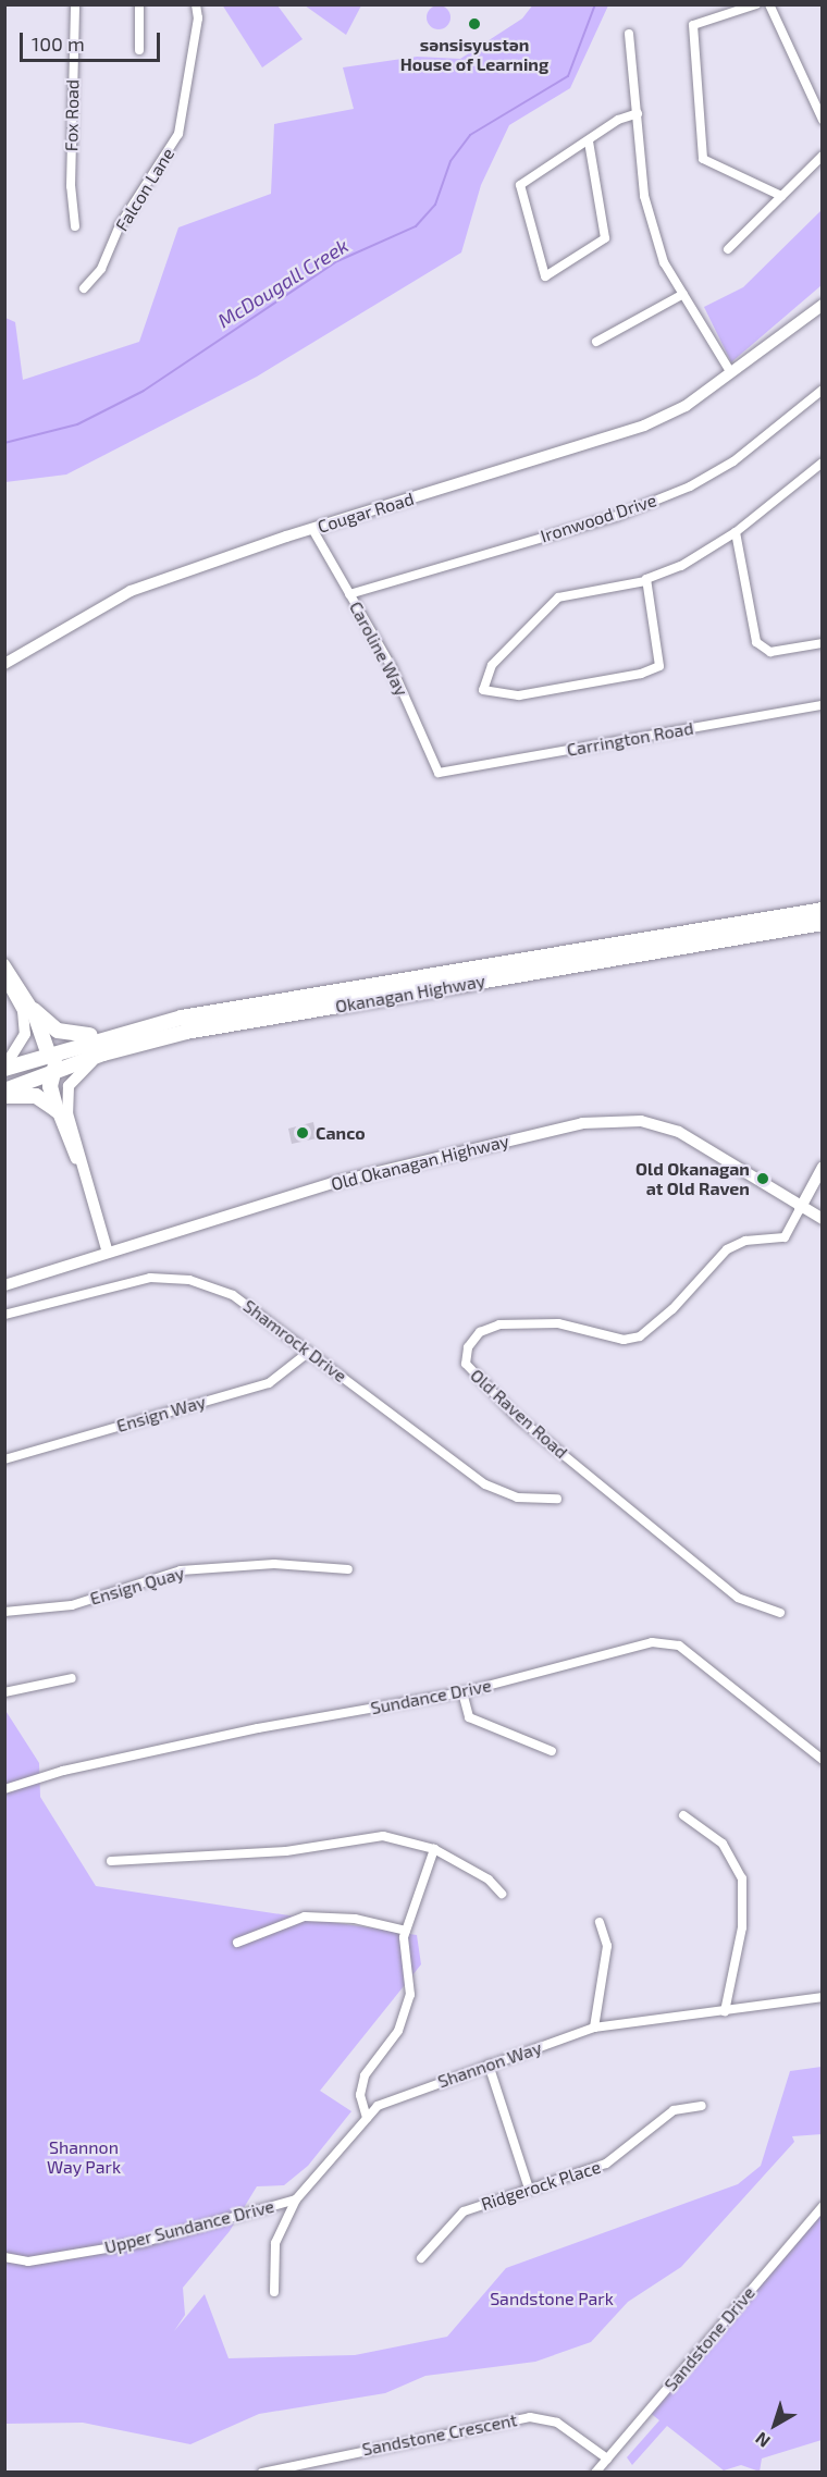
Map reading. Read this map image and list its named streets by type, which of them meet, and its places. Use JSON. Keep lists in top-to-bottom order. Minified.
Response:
{"streets":{"highway":["Okanagan Highway"],"street":["Fox Road","Falcon Lane","Cougar Road","Ironwood Drive","Caroline Way","Carrington Road","Old Okanagan Highway","Shamrock Drive","Ensign Way","Old Raven Road","Ensign Quay","Sundance Drive","Shannon Way","Ridgerock Place","Upper Sundance Drive","Sandstone Drive","Sandstone Crescent"]},"crossings":[["Cougar Road","Caroline Way"],["Ironwood Drive","Caroline Way"],["Caroline Way","Carrington Road"],["Old Okanagan Highway","Old Raven Road"],["Shamrock Drive","Ensign Way"],["Shannon Way","Upper Sundance Drive"],["Sandstone Drive","Sandstone Crescent"]],"water":["McDougall Creek"],"parks":["Shannon Way Park","Sandstone Park"],"places":["sənsisyustən House of Learning","Canco","Old Okanagan at Old Raven"],"scale_bar":"100 m","north":"bottom left"}
